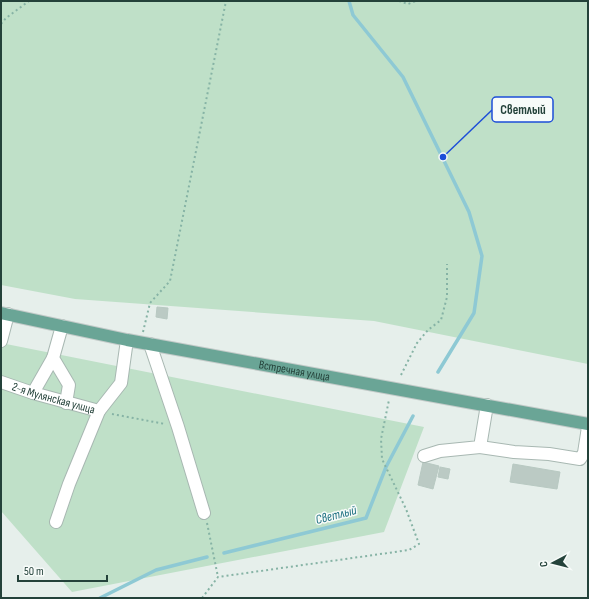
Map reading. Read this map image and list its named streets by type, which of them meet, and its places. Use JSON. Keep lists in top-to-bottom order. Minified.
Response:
{"streets":{"main road":["Встречная улица"],"street":["2-я Мулянская улица"]},"crossings":[["Встречная улица","2-я Мулянская улица"]],"water":["Светлый"],"places":["Светлый"],"scale_bar":"50 m","north":"left"}
